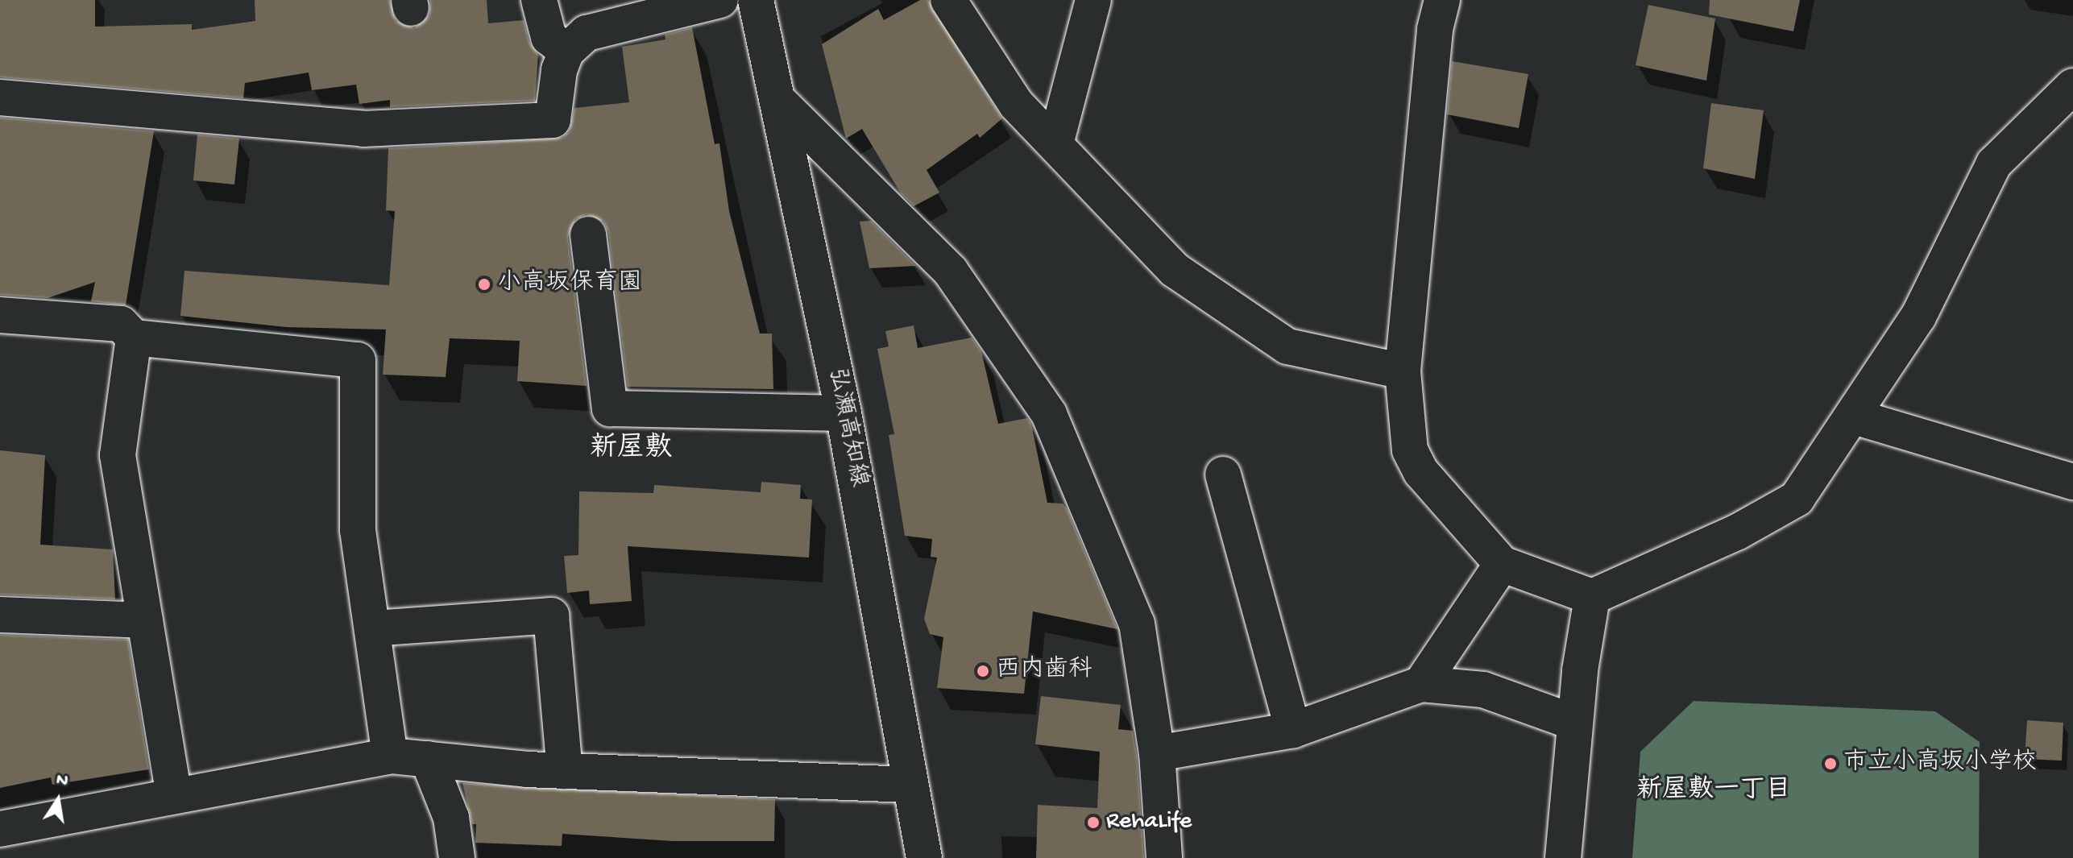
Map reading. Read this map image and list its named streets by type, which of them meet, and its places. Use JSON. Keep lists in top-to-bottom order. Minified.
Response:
{"streets":{"street":["弘瀬高知線"]},"districts":["新屋敷","新屋敷一丁目"],"places":["小高坂保育園","西内歯科","市立小高坂小学校","RehaLife"],"north":"top"}
